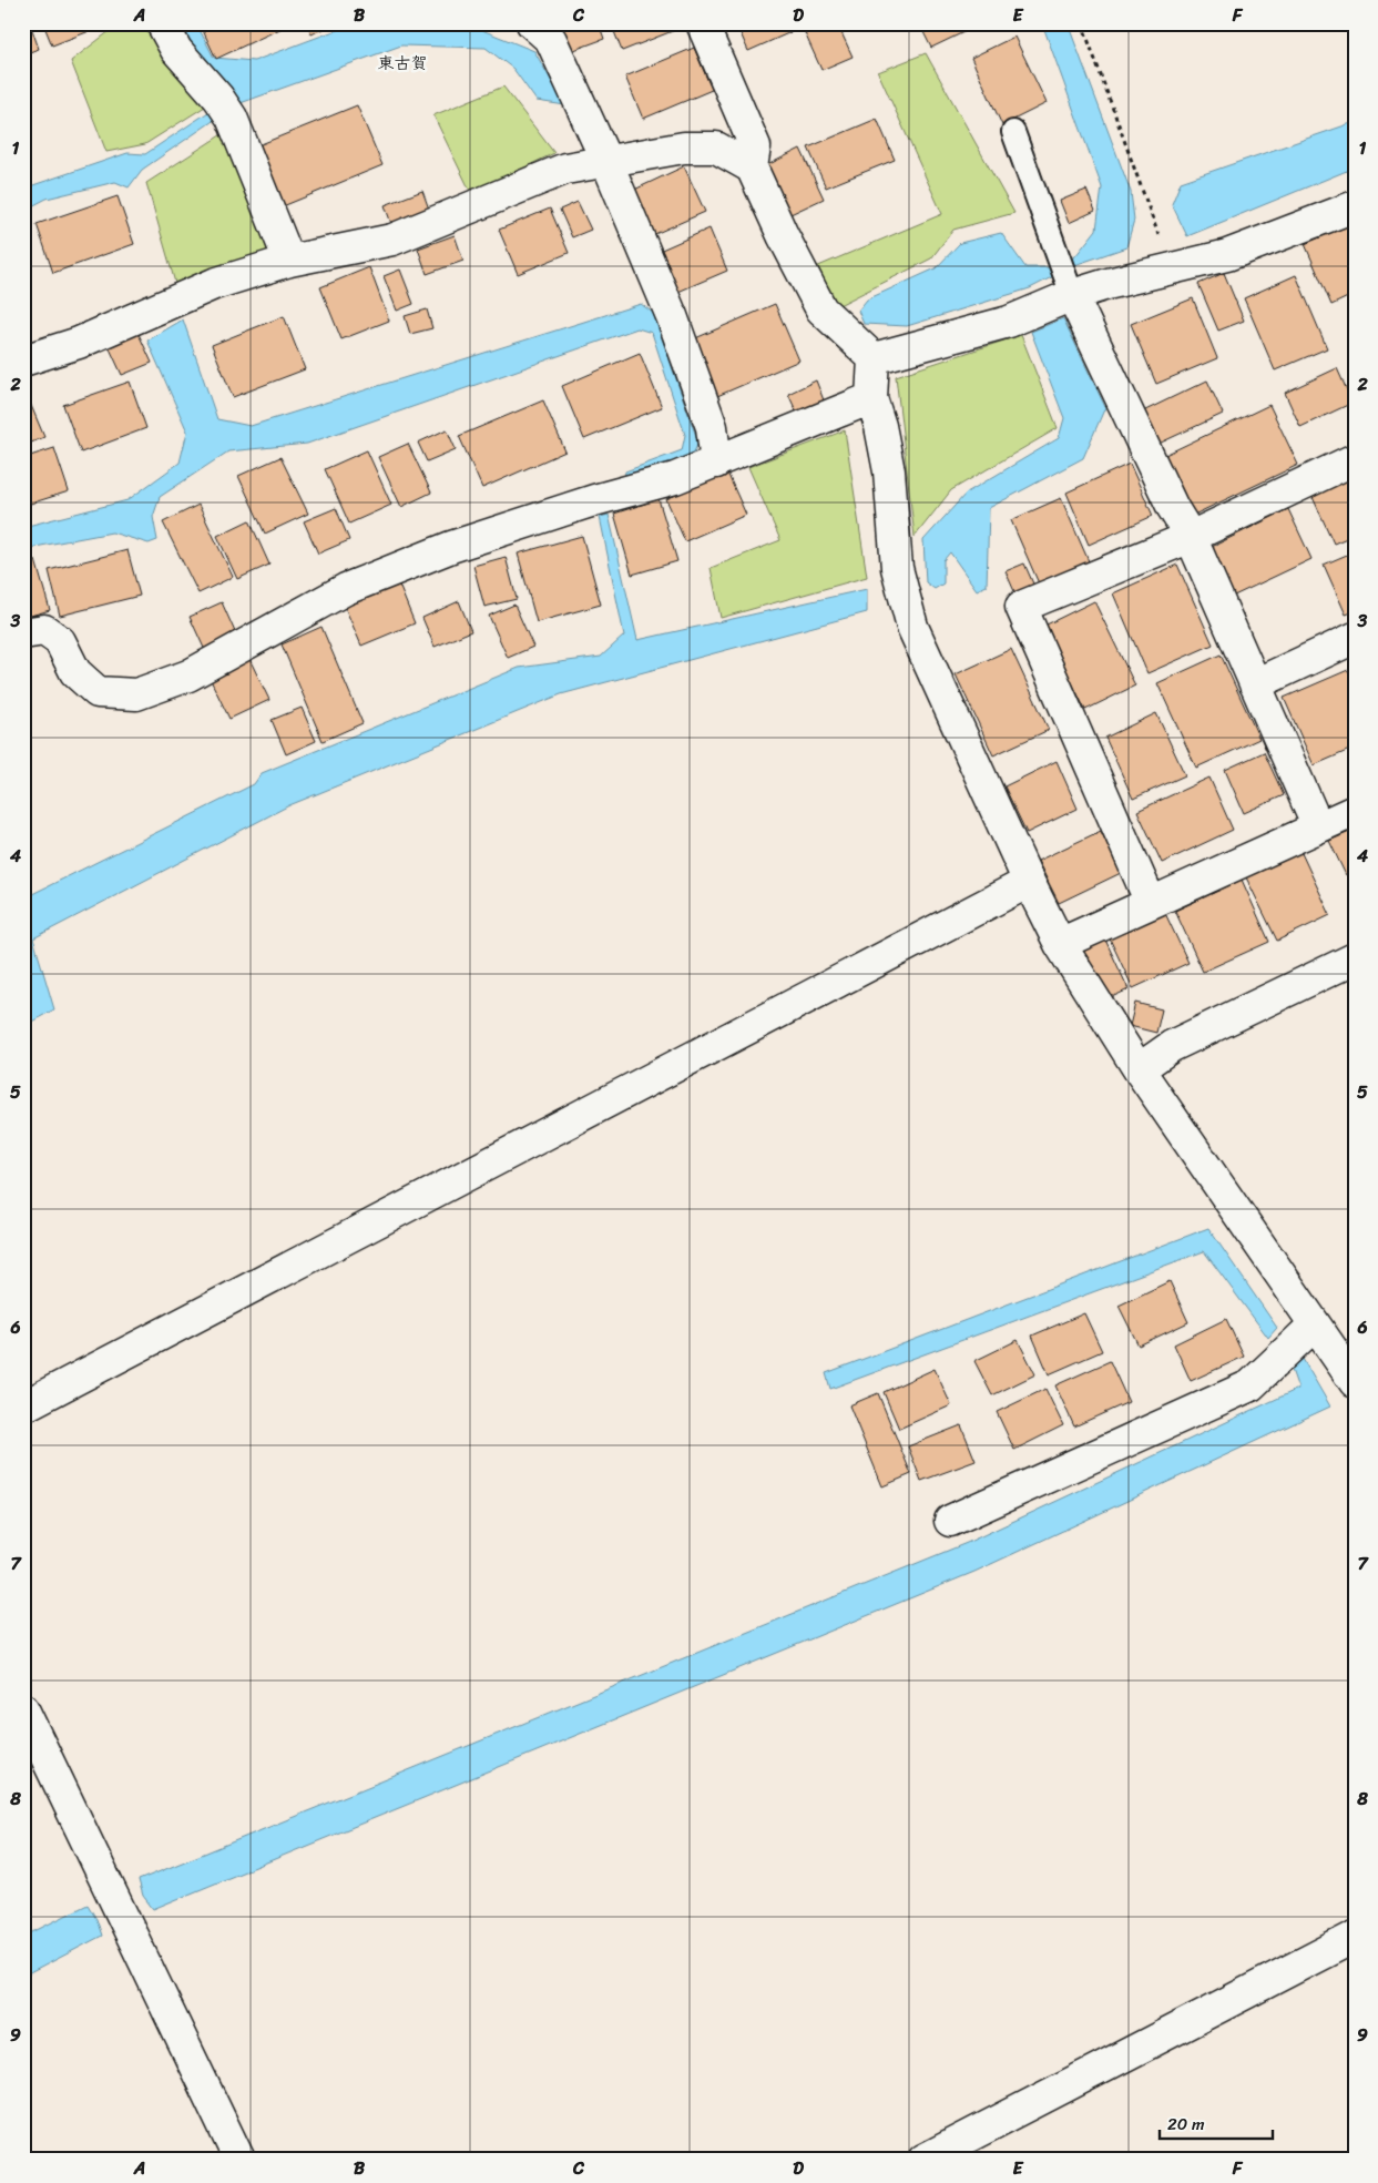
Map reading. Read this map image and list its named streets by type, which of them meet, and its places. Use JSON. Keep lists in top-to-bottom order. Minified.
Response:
{"districts":["東古賀"],"scale_bar":"20 m","grid":{"columns":["A","B","C","D","E","F"],"rows":["1","2","3","4","5","6","7","8","9"]}}
